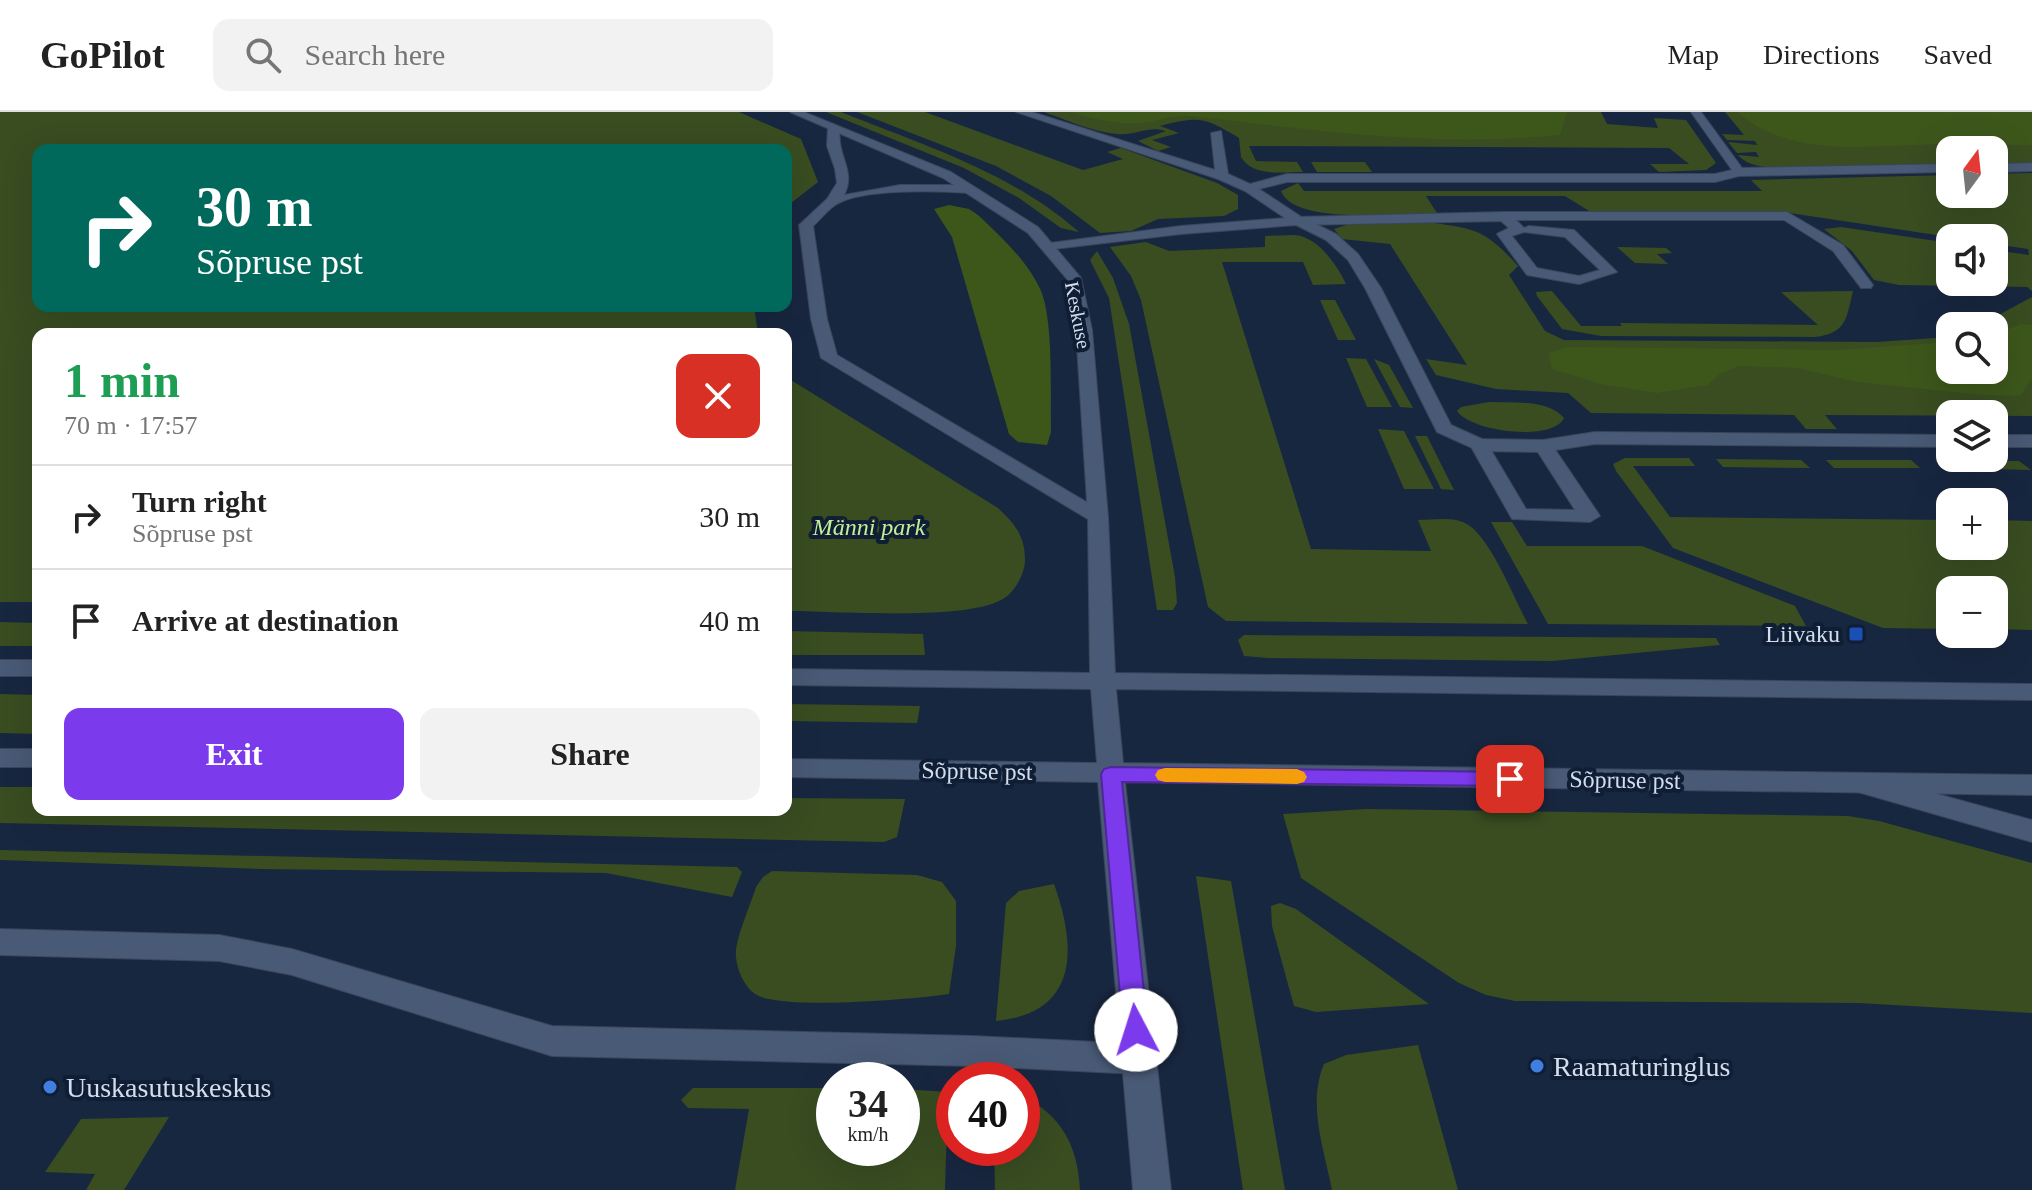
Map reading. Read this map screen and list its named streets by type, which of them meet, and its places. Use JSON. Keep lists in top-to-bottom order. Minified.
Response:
{"streets":{"street":["Keskuse","Sõpruse pst"]},"crossings":[["Keskuse","Sõpruse pst"]],"parks":["Männi park"],"places":{"transit":["Liivaku"],"other":["Raamaturinglus","Uuskasutuskeskus"]},"north":"top","page":{"header":"GoPilot","search":"Search here","nav":["Map","Directions","Saved"],"map_buttons":["+","−"],"turn":["30 m","Sõpruse pst"],"heading":["1 min","70 m · 17:57"],"list":[{"name":"Turn right","note":"Sõpruse pst","value":"30 m"},{"name":"Arrive at destination","value":"40 m"}],"buttons":["Exit","Share"],"speed":"34 km/h","limit":"40"}}
